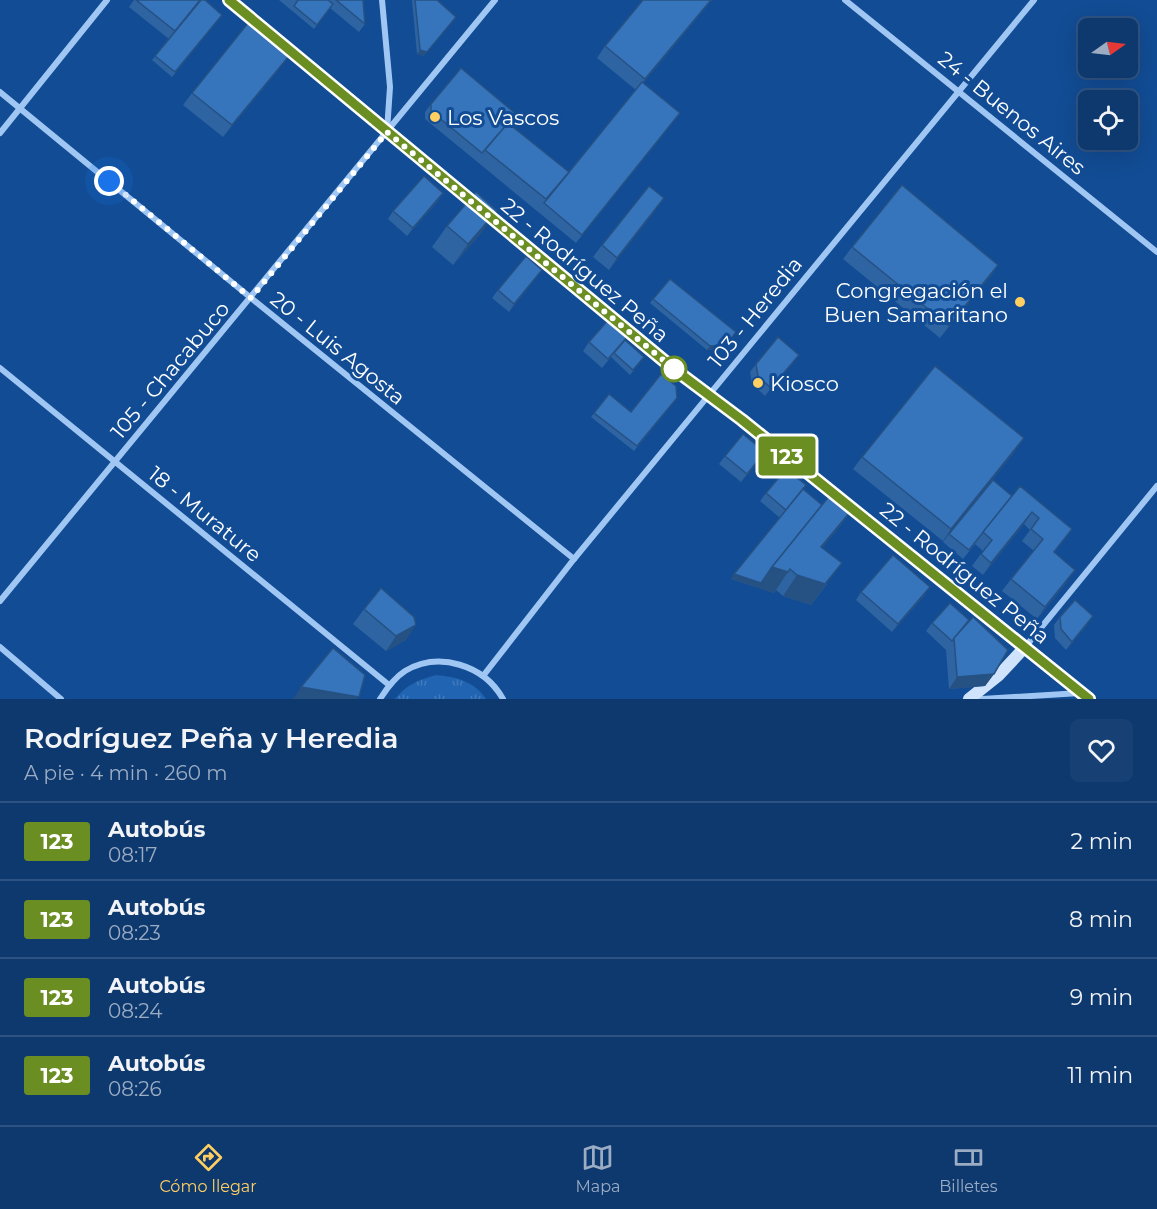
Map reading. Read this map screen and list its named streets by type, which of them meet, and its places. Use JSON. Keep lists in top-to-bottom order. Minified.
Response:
{"streets":{"street":["24 - Buenos Aires","22 - Rodríguez Peña","103 - Heredia","20 - Luis Agosta","105 - Chacabuco","18 - Murature"]},"crossings":[["24 - Buenos Aires","103 - Heredia"],["22 - Rodríguez Peña","103 - Heredia"],["22 - Rodríguez Peña","105 - Chacabuco"],["103 - Heredia","20 - Luis Agosta"],["20 - Luis Agosta","105 - Chacabuco"],["105 - Chacabuco","18 - Murature"]],"places":["Los Vascos","Congregación el Buen Samaritano","Kiosco"],"lines":["bus line 123"],"north":"right","page":{"on_map":"123","heading":["Rodríguez Peña y Heredia","A pie · 4 min · 260 m"],"list":[{"mark":"123","name":"Autobús","note":"08:17","value":"2 min"},{"mark":"123","name":"Autobús","note":"08:23","value":"8 min"},{"mark":"123","name":"Autobús","note":"08:24","value":"9 min"},{"mark":"123","name":"Autobús","note":"08:26","value":"11 min"}],"tabs":["Cómo llegar","Mapa","Billetes"]}}
